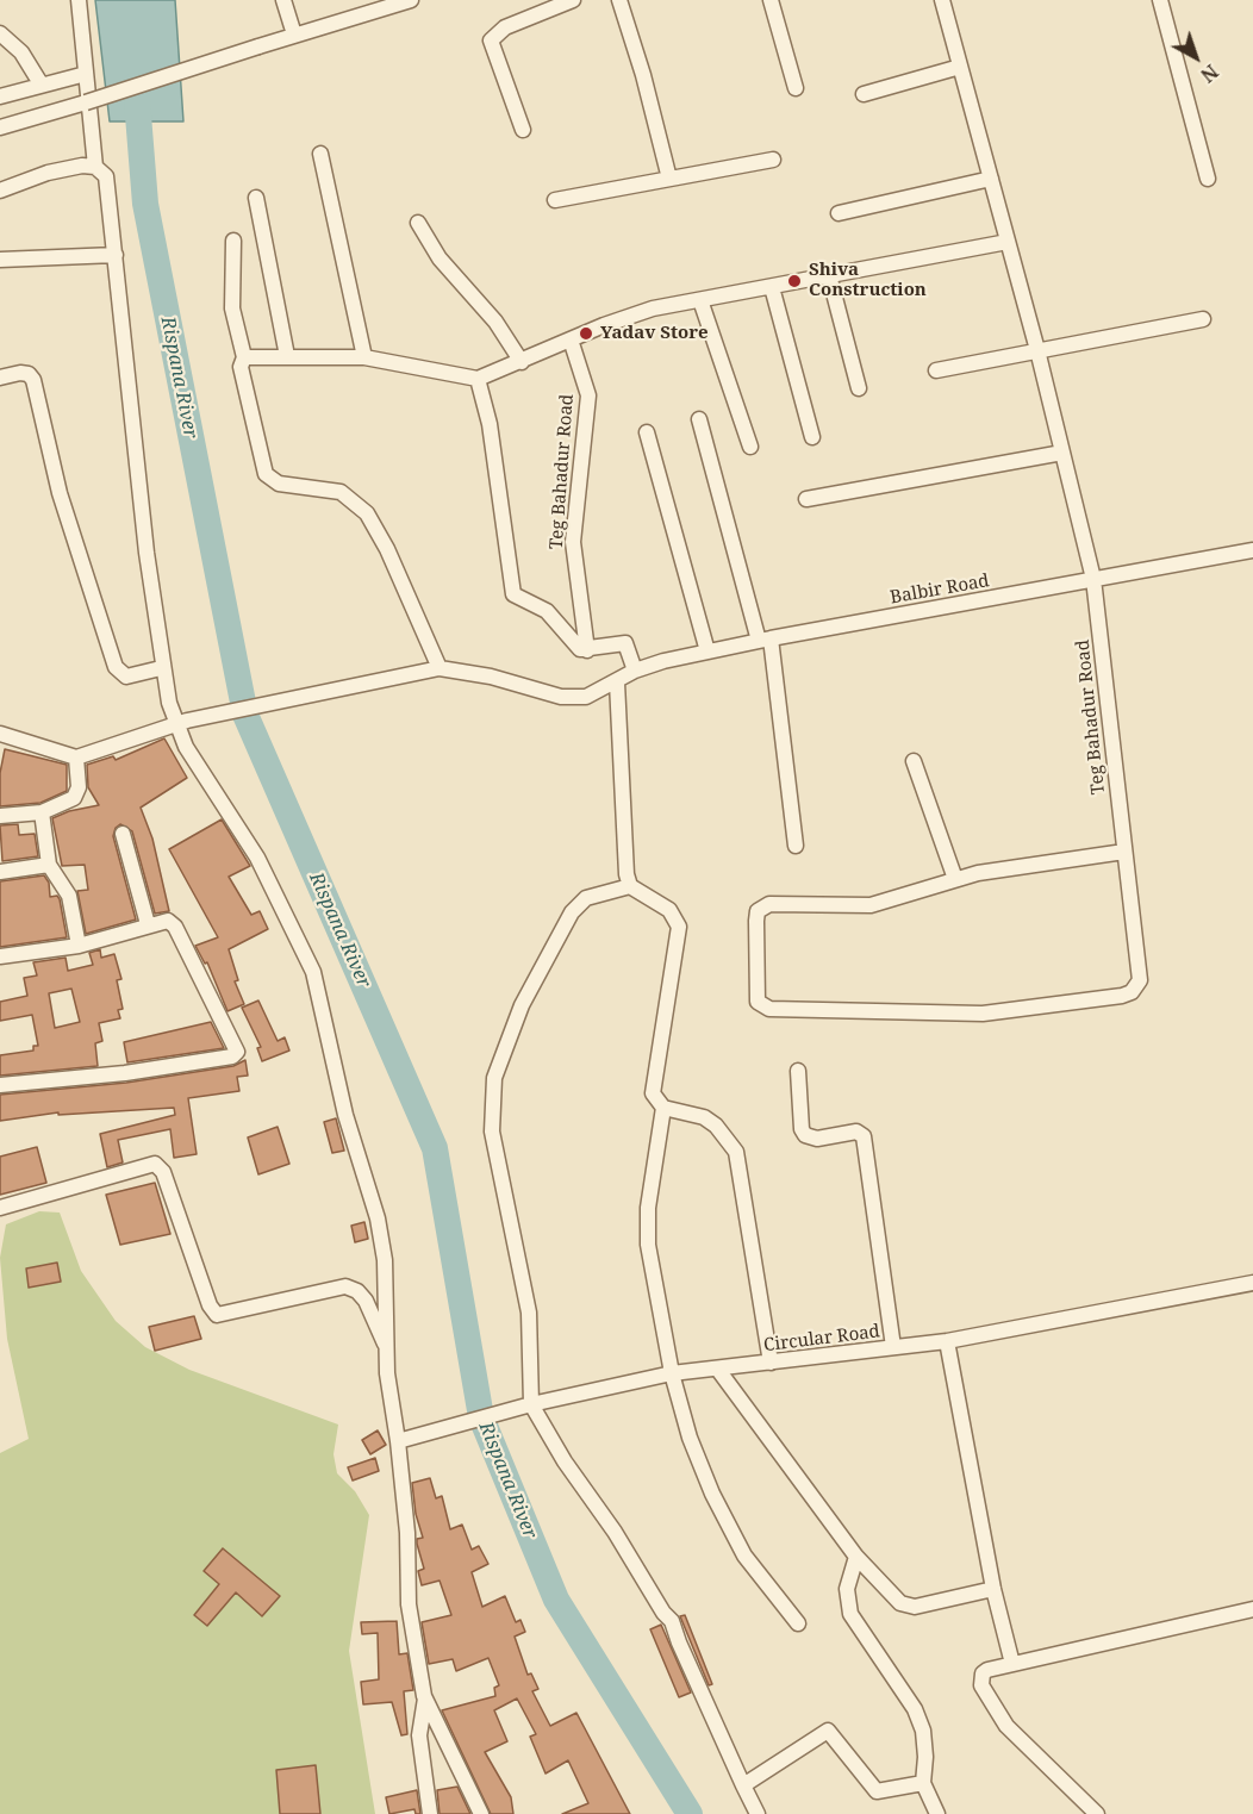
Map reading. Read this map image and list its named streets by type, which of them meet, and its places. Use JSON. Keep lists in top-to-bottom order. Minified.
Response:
{"streets":{"street":["Teg Bahadur Road","Balbir Road","Circular Road"]},"crossings":[["Teg Bahadur Road","Balbir Road"]],"water":["Rispana River"],"places":["Shiva Construction","Yadav Store"],"north":"bottom right"}
